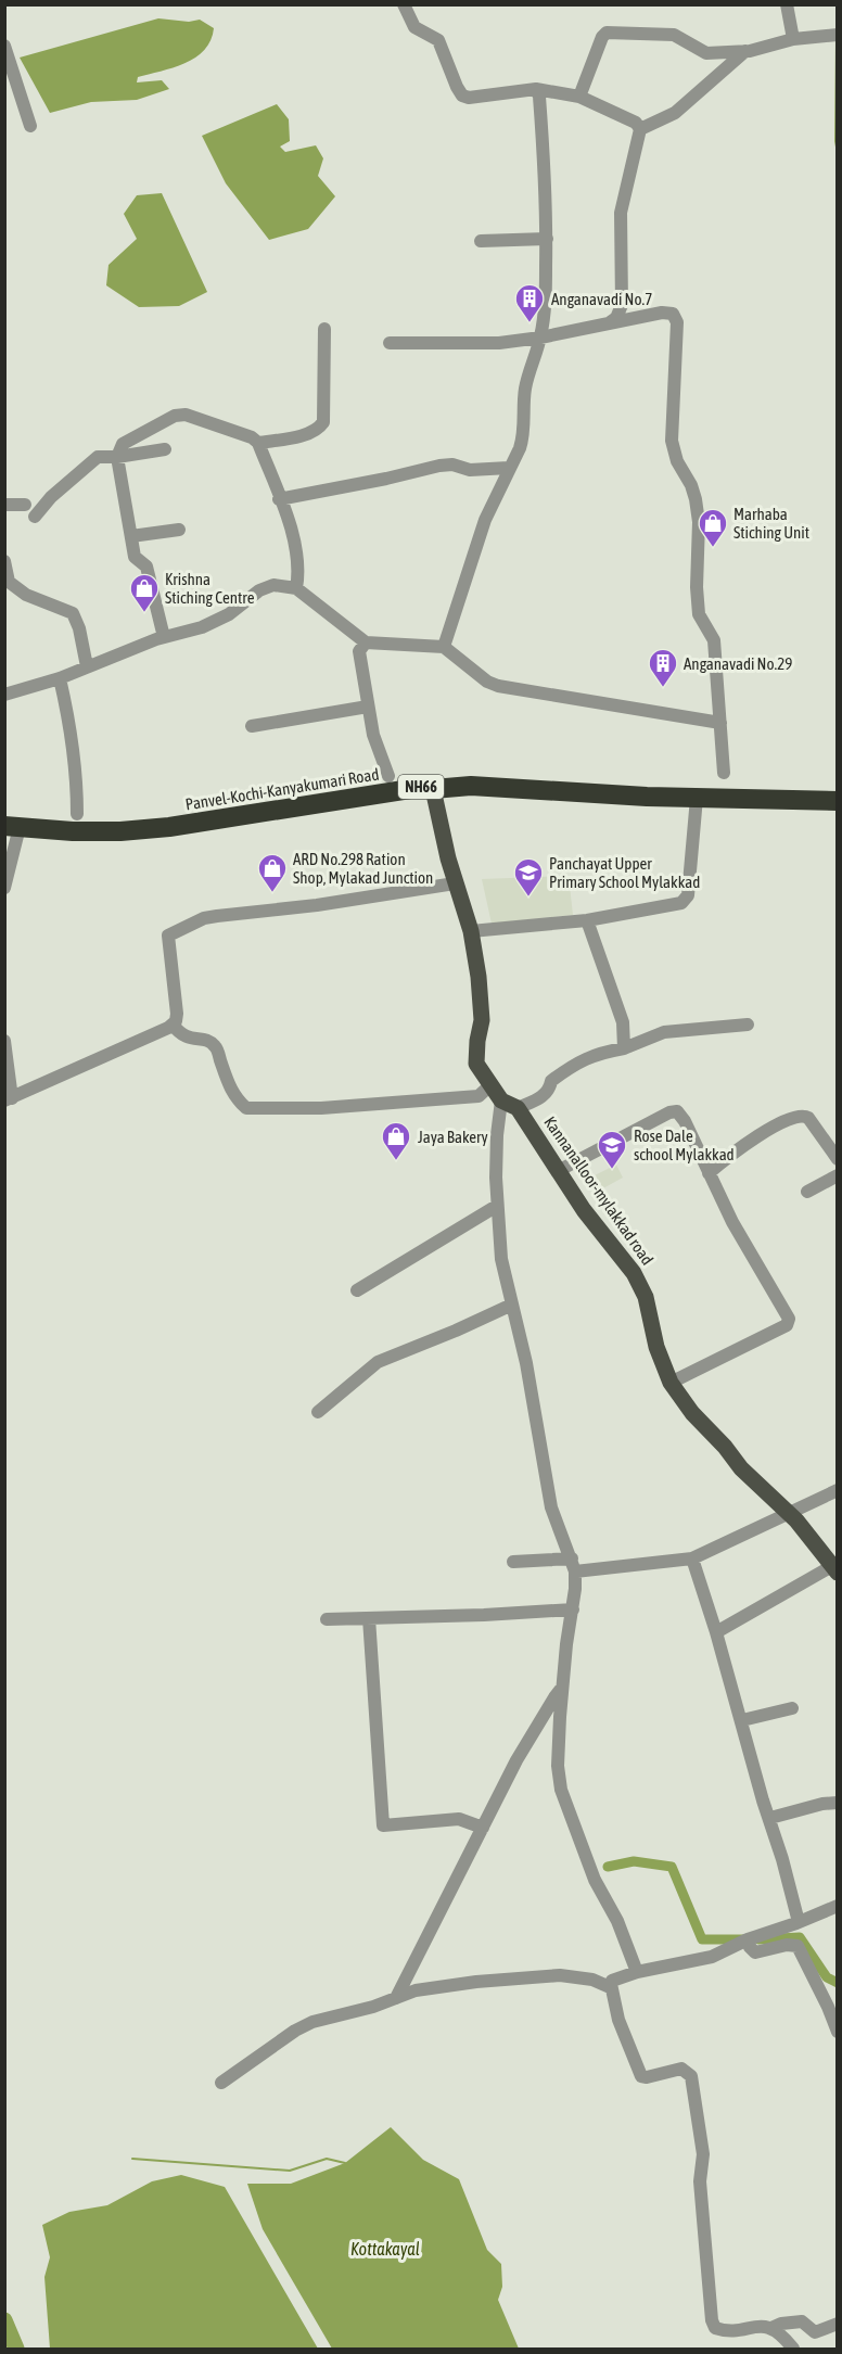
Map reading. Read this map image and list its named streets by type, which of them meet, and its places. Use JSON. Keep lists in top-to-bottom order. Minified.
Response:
{"streets":{"highway":["NH66","Panvel-Kochi-Kanyakumari Road"],"main road":["Kannanalloor-mylakkad road"]},"water":["Kottakayal"],"places":{"building":["Anganavadi No.7","Anganavadi No.29"],"shop":["Marhaba Stiching Unit","Krishna Stiching Centre","ARD No.298 Ration Shop, Mylakad Junction","Jaya Bakery"],"school or university":["Panchayat Upper Primary School Mylakkad","Rose Dale school Mylakkad"]}}
